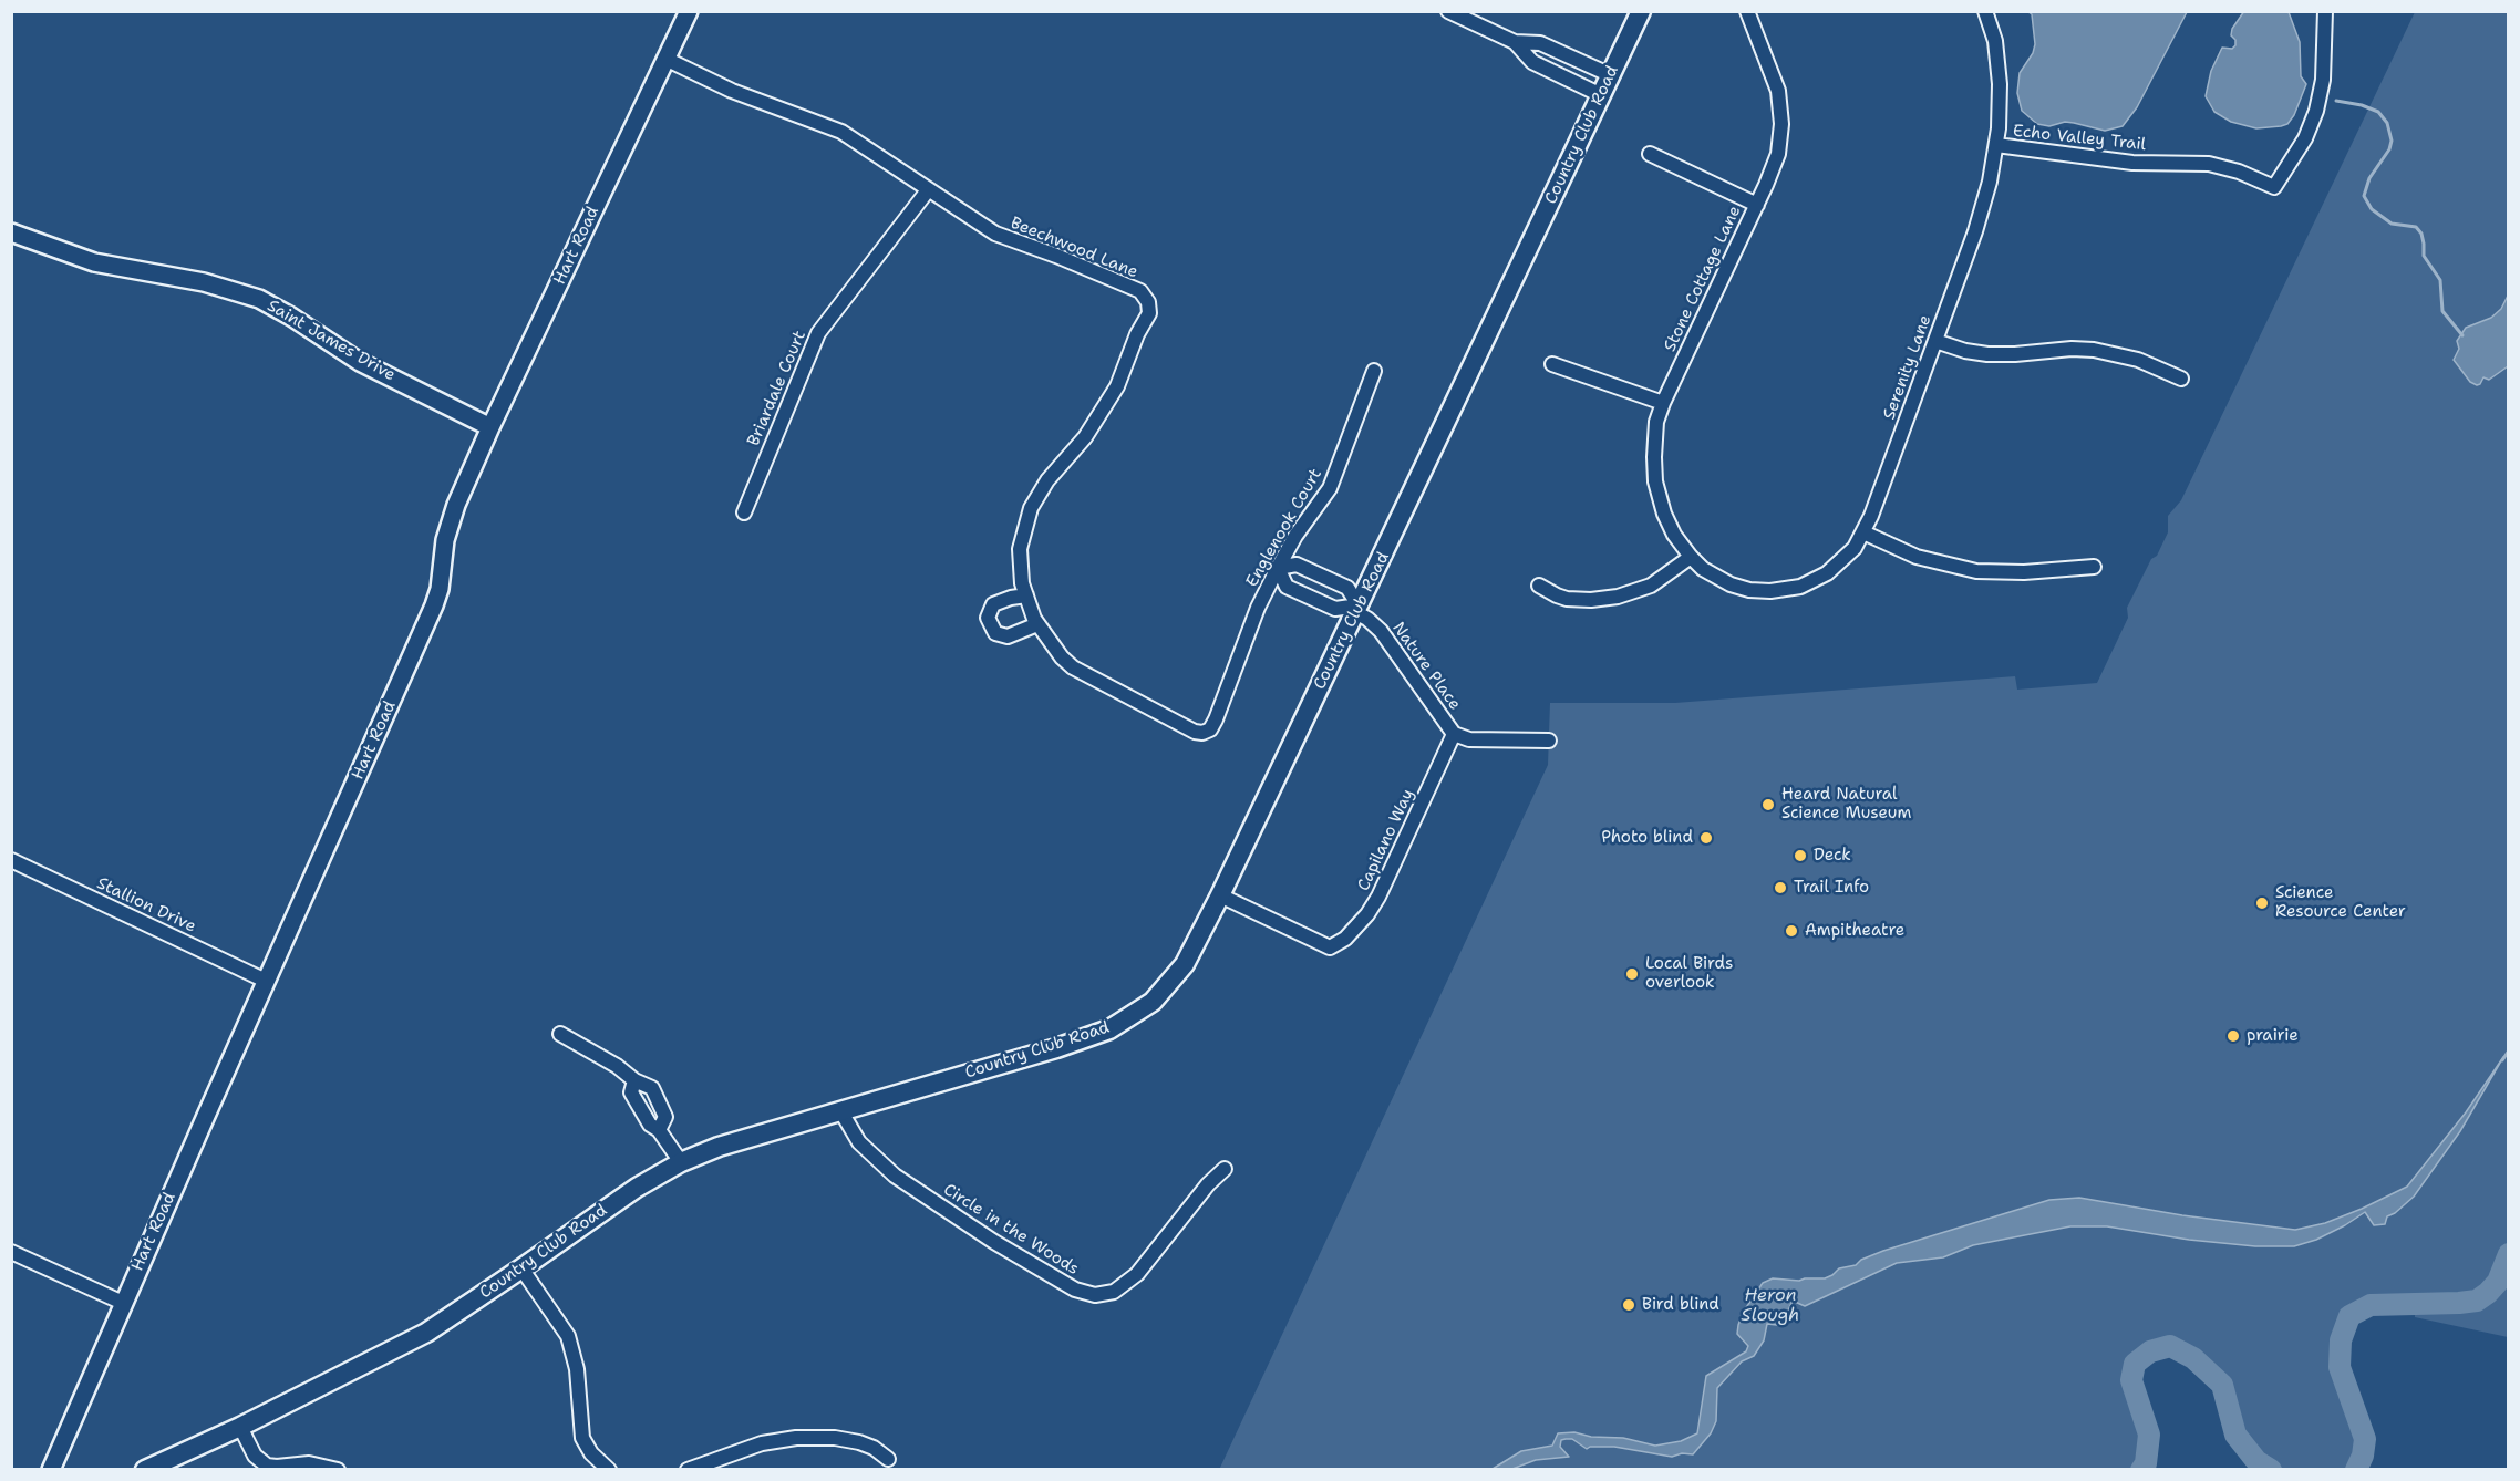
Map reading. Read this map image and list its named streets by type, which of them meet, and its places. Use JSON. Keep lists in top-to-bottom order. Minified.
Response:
{"streets":{"main road":["Country Club Road"],"street":["Echo Valley Trail","Hart Road","Beechwood Lane","Stone Cottage Lane","Saint James Drive","Serenity Lane","Briardale Court","Englenook Court","Nature Place","Capilano Way","Stallion Drive","Circle in the Woods"]},"crossings":[["Country Club Road","Nature Place"],["Country Club Road","Capilano Way"],["Country Club Road","Circle in the Woods"],["Echo Valley Trail","Serenity Lane"],["Hart Road","Beechwood Lane"],["Hart Road","Saint James Drive"],["Hart Road","Stallion Drive"],["Beechwood Lane","Briardale Court"],["Beechwood Lane","Englenook Court"],["Stone Cottage Lane","Serenity Lane"],["Englenook Court","Nature Place"],["Nature Place","Capilano Way"]],"water":["Heron Slough"],"places":["Heard Natural Science Museum","Photo blind","Deck","Trail Info","Science Resource Center","Ampitheatre","Local Birds overlook","prairie","Bird blind"]}
